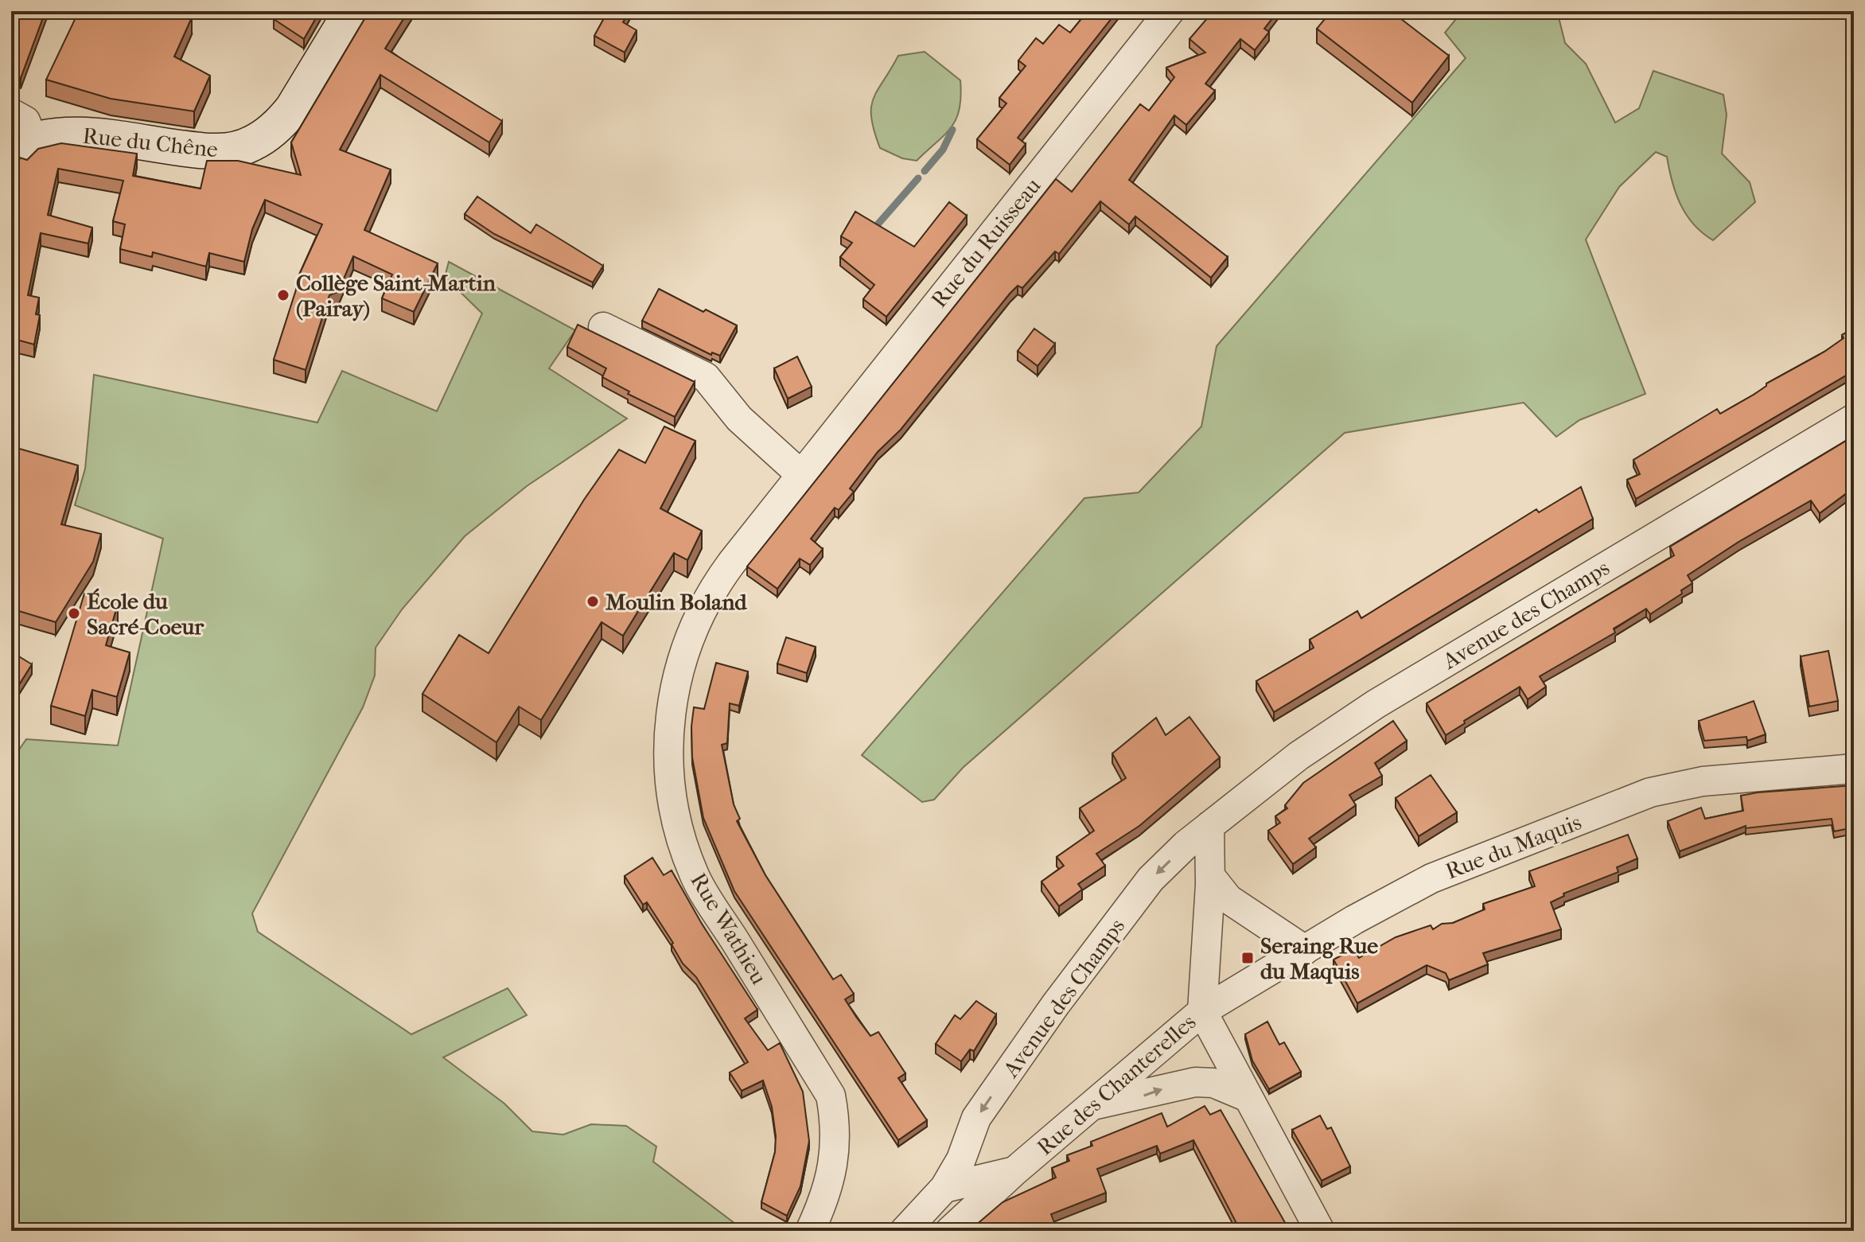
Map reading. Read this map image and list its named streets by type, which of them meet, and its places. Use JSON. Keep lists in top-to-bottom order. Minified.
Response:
{"streets":{"main road":["Rue du Chêne"],"street":["Rue du Ruisseau","Avenue des Champs","Rue du Maquis","Rue Wathieu","Rue des Chanterelles"]},"crossings":[["Rue du Ruisseau","Rue Wathieu"],["Avenue des Champs","Rue des Chanterelles"],["Rue du Maquis","Rue des Chanterelles"]],"places":{"other":["Collège Saint-Martin (Pairay)","Moulin Boland","École du Sacré-Coeur"],"transit":["Seraing Rue du Maquis"]}}
